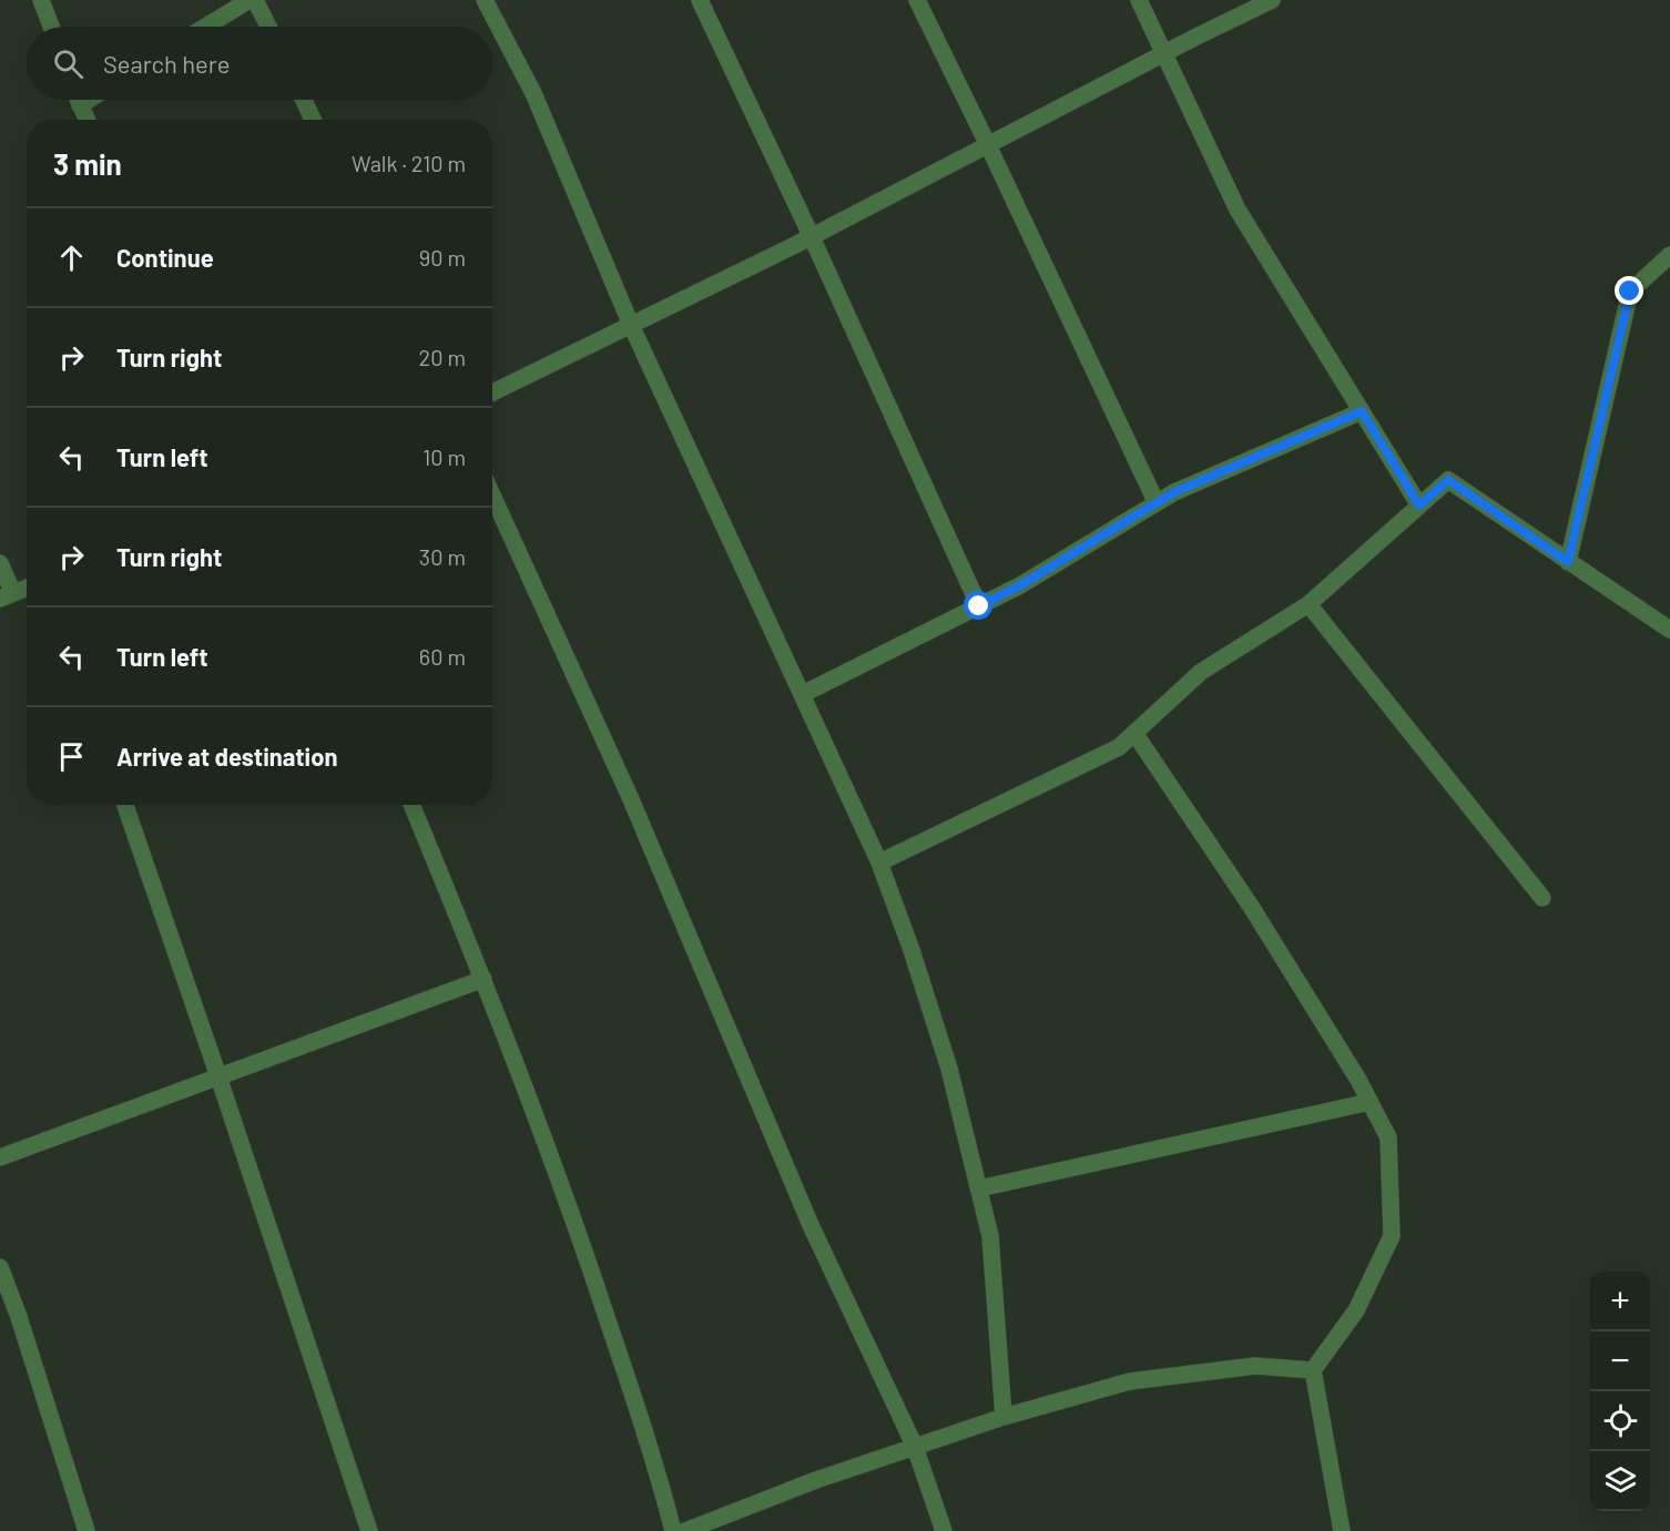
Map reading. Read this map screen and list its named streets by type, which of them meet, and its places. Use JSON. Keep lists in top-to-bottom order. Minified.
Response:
{"page":{"search":"Search here","heading":["3 min","Walk · 210 m"],"list":[["Continue","90 m"],["Turn right","20 m"],["Turn left","10 m"],["Turn right","30 m"],["Turn left","60 m"],"Arrive at destination"],"map_buttons":["+","−"]}}
